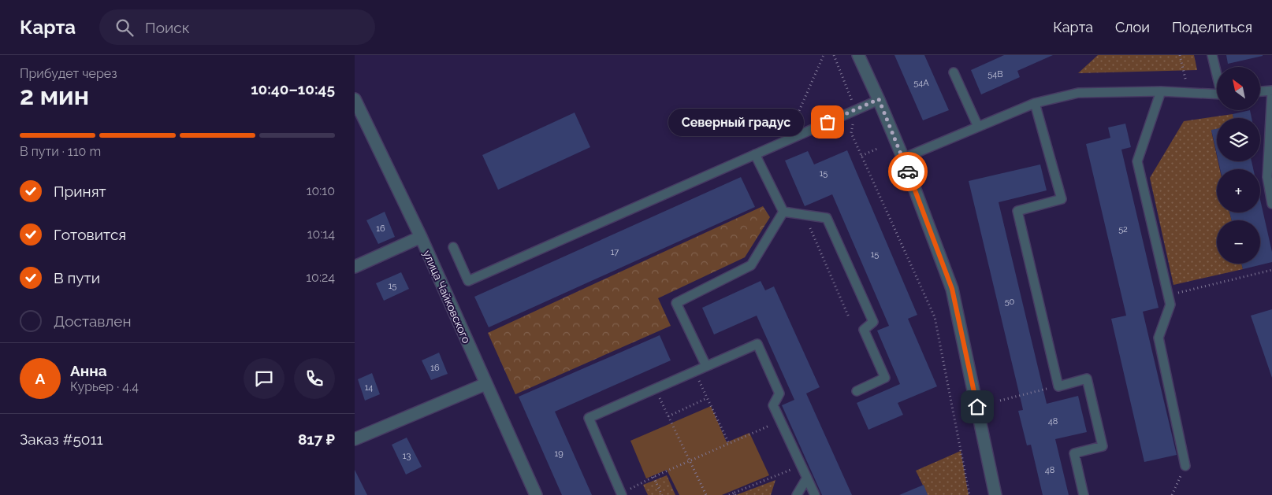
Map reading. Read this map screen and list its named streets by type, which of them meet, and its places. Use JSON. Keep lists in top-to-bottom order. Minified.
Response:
{"streets":{"street":["улица Чайковского"]},"places":["Северный градус"],"house_numbers":["54В","54А","15","16","52","17","15","15","50","16","14","48","19","13","48"],"north":"top left","page":{"header":"Карта","search":"Поиск","nav":["Карта","Слои","Поделиться"],"heading":["2 мин","Прибудет через","10:40–10:45"],"panel":["Анна","Курьер · 4.4","Заказ #5011","817 ₽"],"map_buttons":["+","−"],"bubble":"Северный градус","bar":"В пути · 110 m","list":[["Принят","10:10"],["Готовится","10:14"],["В пути","10:24"],"Доставлен"],"round":"А"}}
